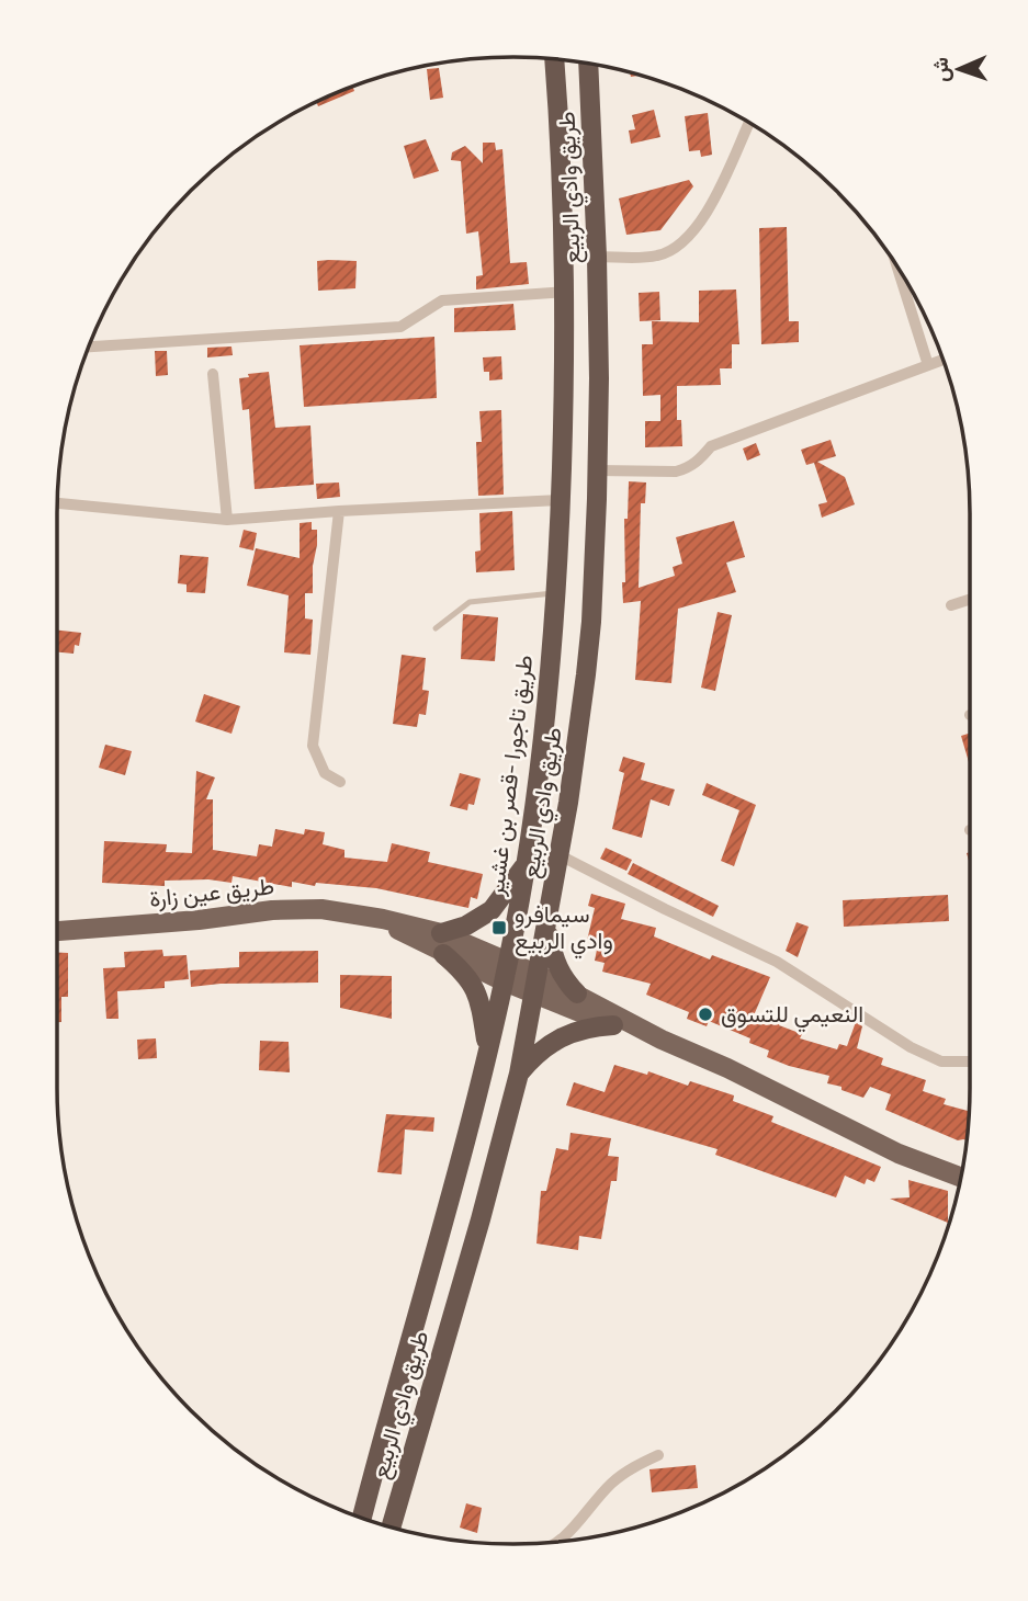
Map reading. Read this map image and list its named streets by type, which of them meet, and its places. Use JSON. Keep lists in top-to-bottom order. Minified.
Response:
{"streets":{"highway":["طريق وادي الربيع","طريق تاجورا -قصر بن غشير"],"main road":["طريق عين زارة"]},"crossings":[["طريق تاجورا -قصر بن غشير","طريق عين زارة"]],"places":{"transit":["سيمافرو وادي الربيع"],"other":["النعيمي للتسوق"]},"north":"left"}
